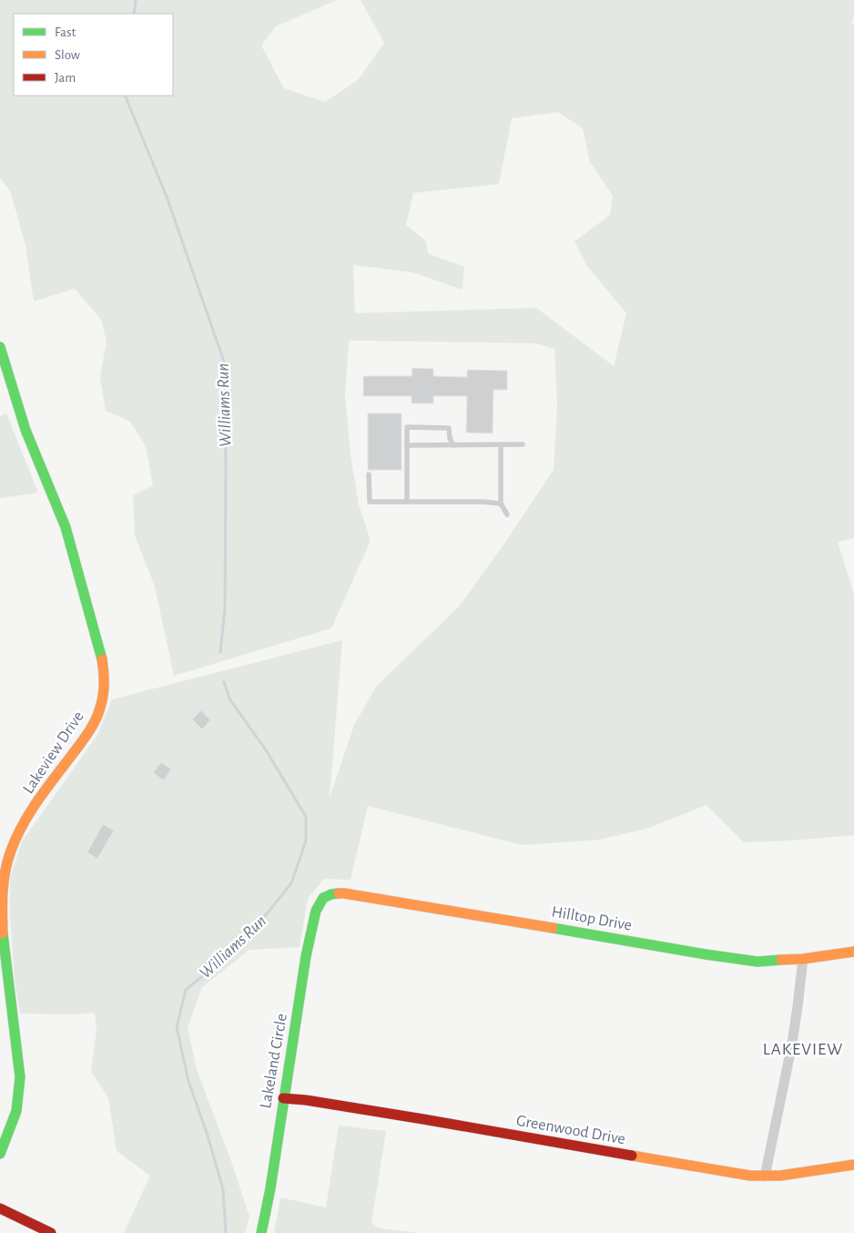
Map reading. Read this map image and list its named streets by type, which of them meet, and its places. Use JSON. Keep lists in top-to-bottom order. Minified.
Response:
{"streets":{"street":["Lakeview Drive","Hilltop Drive","Lakeland Circle","Greenwood Drive"]},"crossings":[["Hilltop Drive","Lakeland Circle"],["Lakeland Circle","Greenwood Drive"]],"districts":["LAKEVIEW"],"water":["Williams Run"],"legend":["Fast","Slow","Jam"]}
